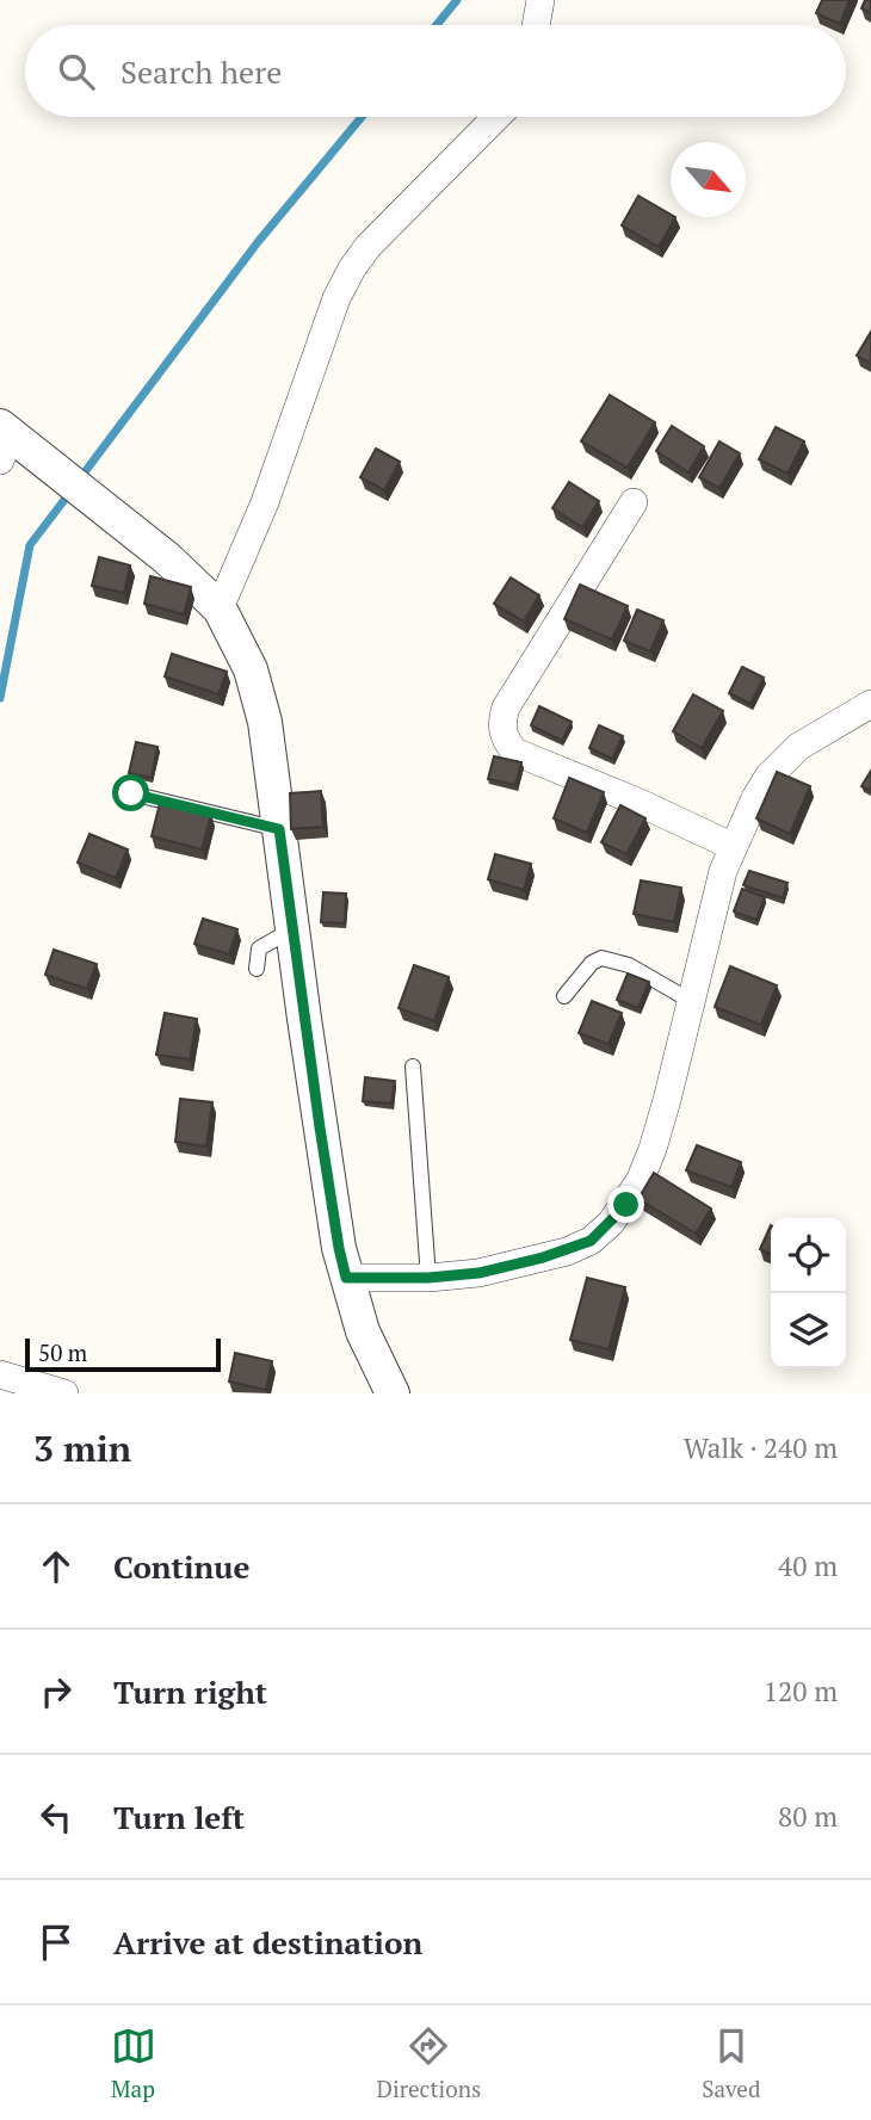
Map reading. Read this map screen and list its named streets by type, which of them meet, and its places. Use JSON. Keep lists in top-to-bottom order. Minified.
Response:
{"scale_bar":"50 m","north":"bottom right","page":{"search":"Search here","scale":"50 m","heading":["3 min","Walk · 240 m"],"list":[["Continue","40 m"],["Turn right","120 m"],["Turn left","80 m"],"Arrive at destination"],"nav":["Map","Directions","Saved"]}}
